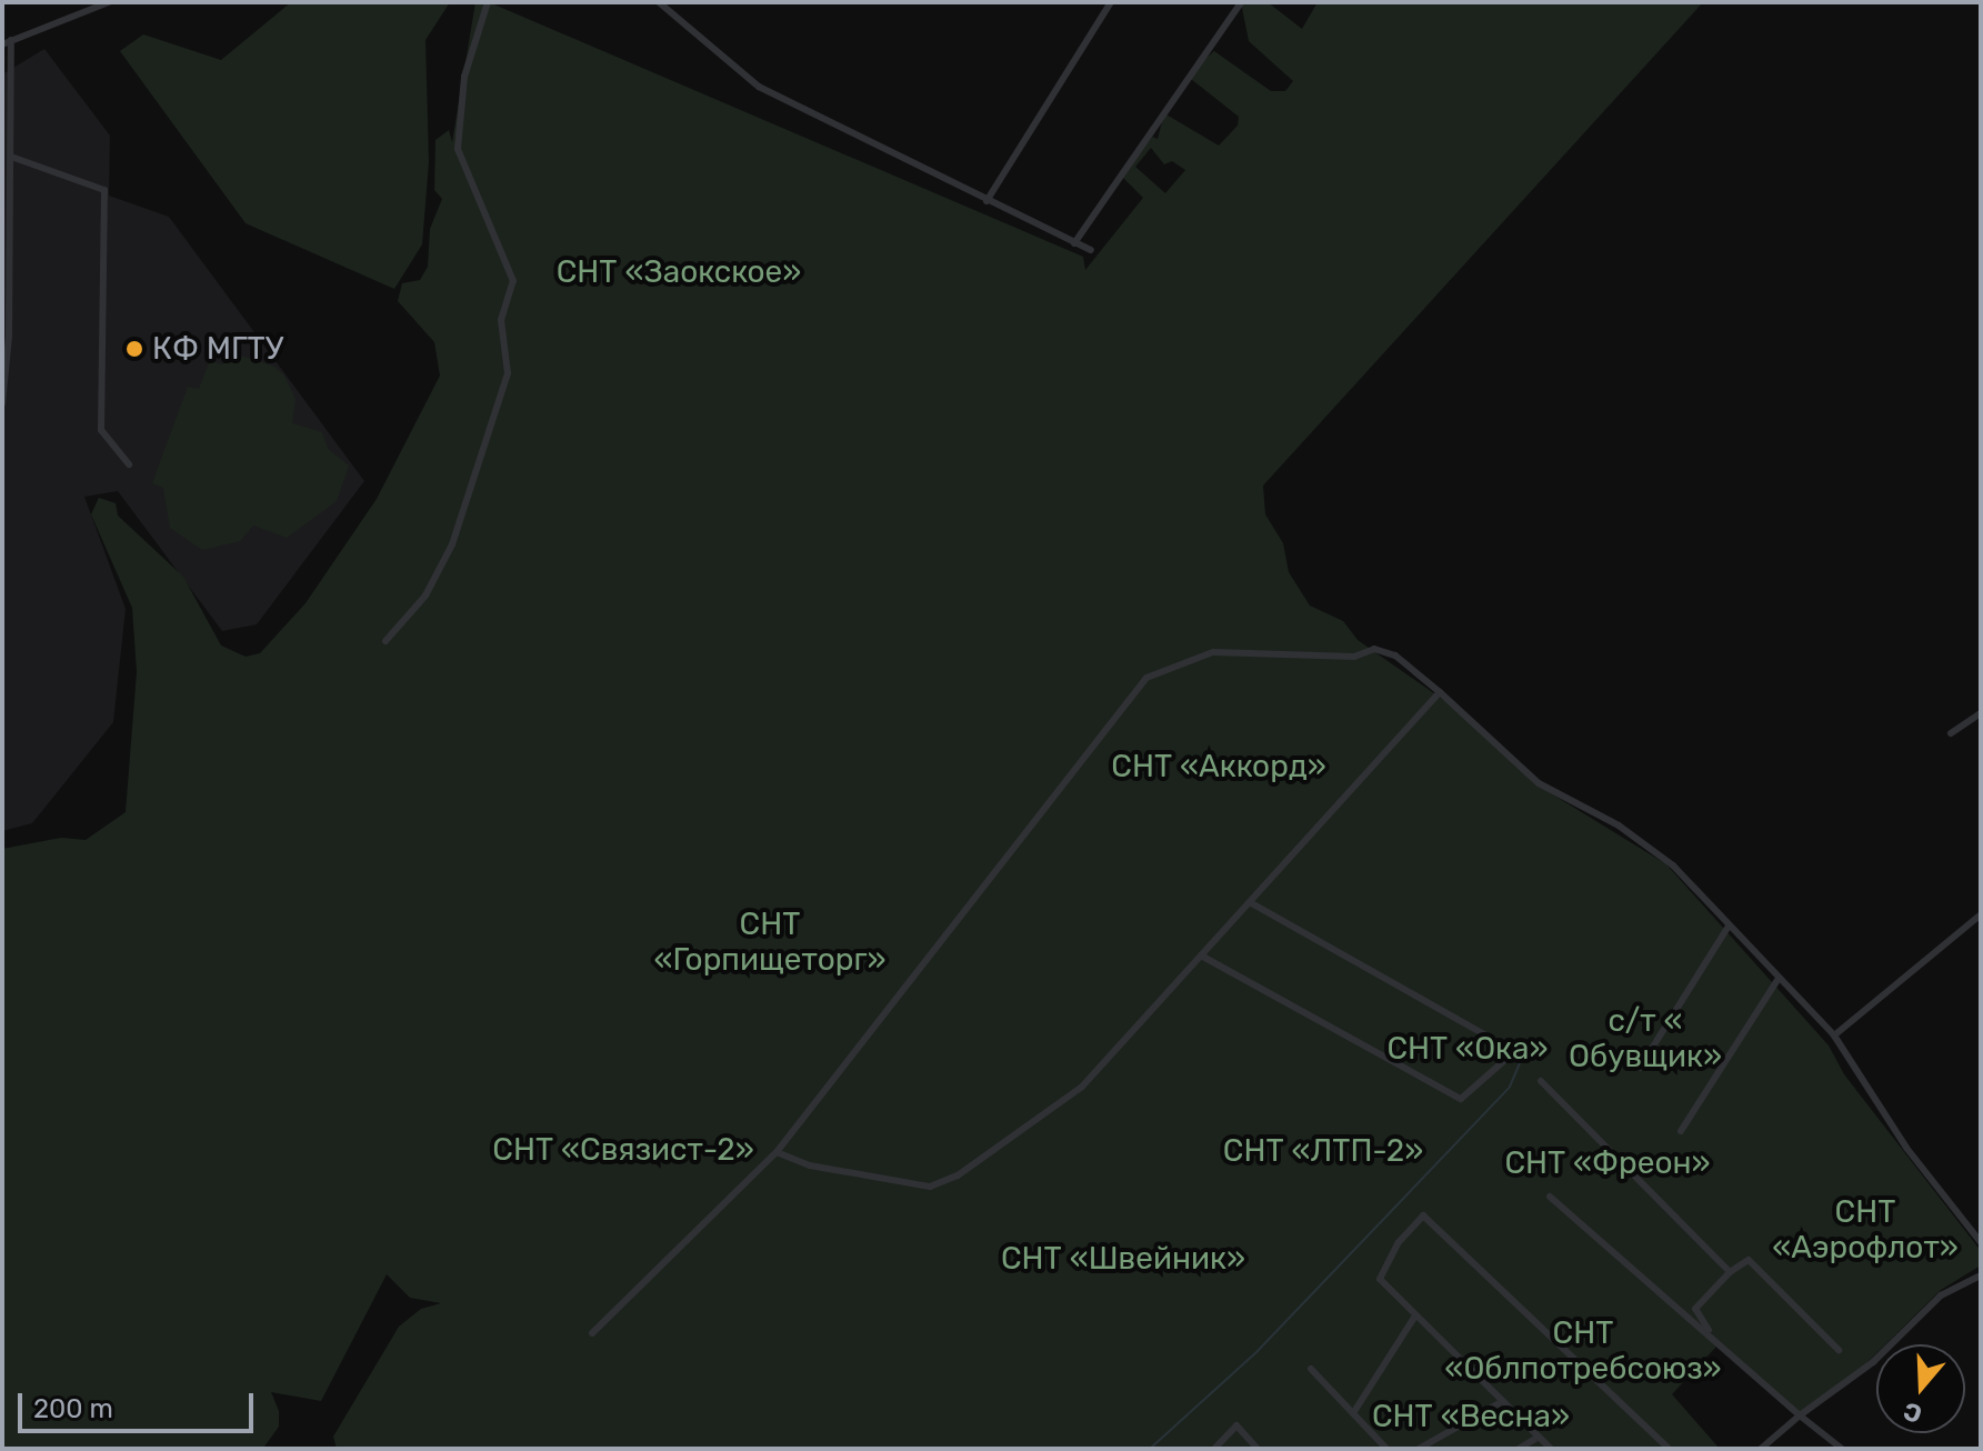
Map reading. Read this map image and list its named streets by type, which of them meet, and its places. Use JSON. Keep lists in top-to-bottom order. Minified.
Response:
{"parks":["СНТ «Заокское»","СНТ «Аккорд»","СНТ «Горпищеторг»","с/т « Обувщик»","СНТ «Ока»","СНТ «Связист-2»","СНТ «ЛТП-2»","СНТ «Фреон»","СНТ «Аэрофлот»","СНТ «Швейник»","СНТ «Облпотребсоюз»","СНТ «Весна»"],"places":["КФ МГТУ"],"scale_bar":"200 m","north":"bottom"}
